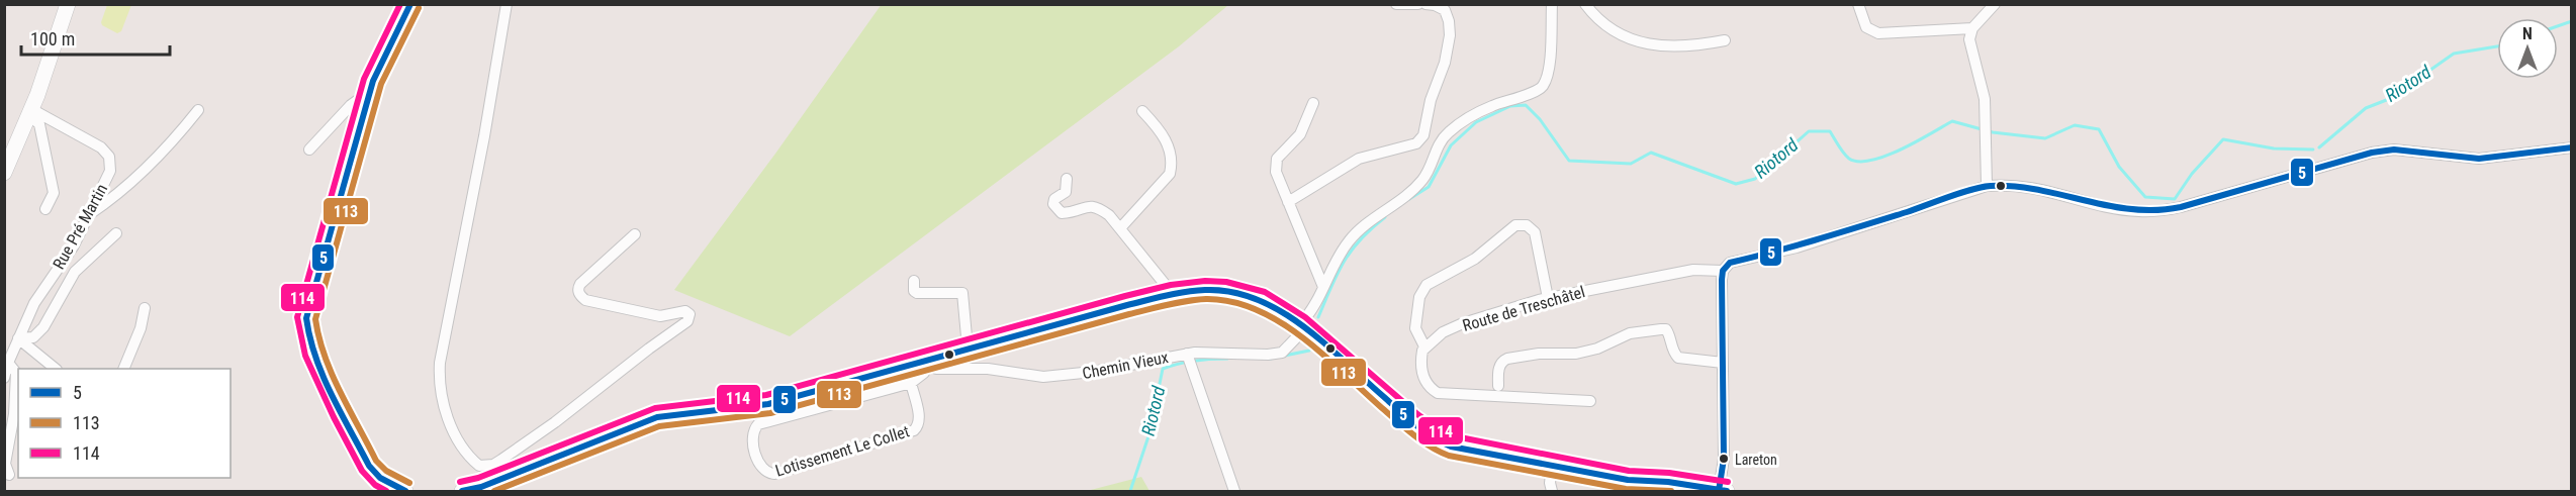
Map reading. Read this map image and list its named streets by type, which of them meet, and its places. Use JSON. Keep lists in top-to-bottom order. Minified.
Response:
{"streets":{"street":["Rue Pré Martin","Route de Treschâtel","Chemin Vieux","Lotissement Le Collet"]},"water":["Riotord"],"places":["Lareton"],"lines":["transit line 5","transit line 114","transit line 113"],"legend":["5","113","114"],"scale_bar":"100 m","north":"top"}
